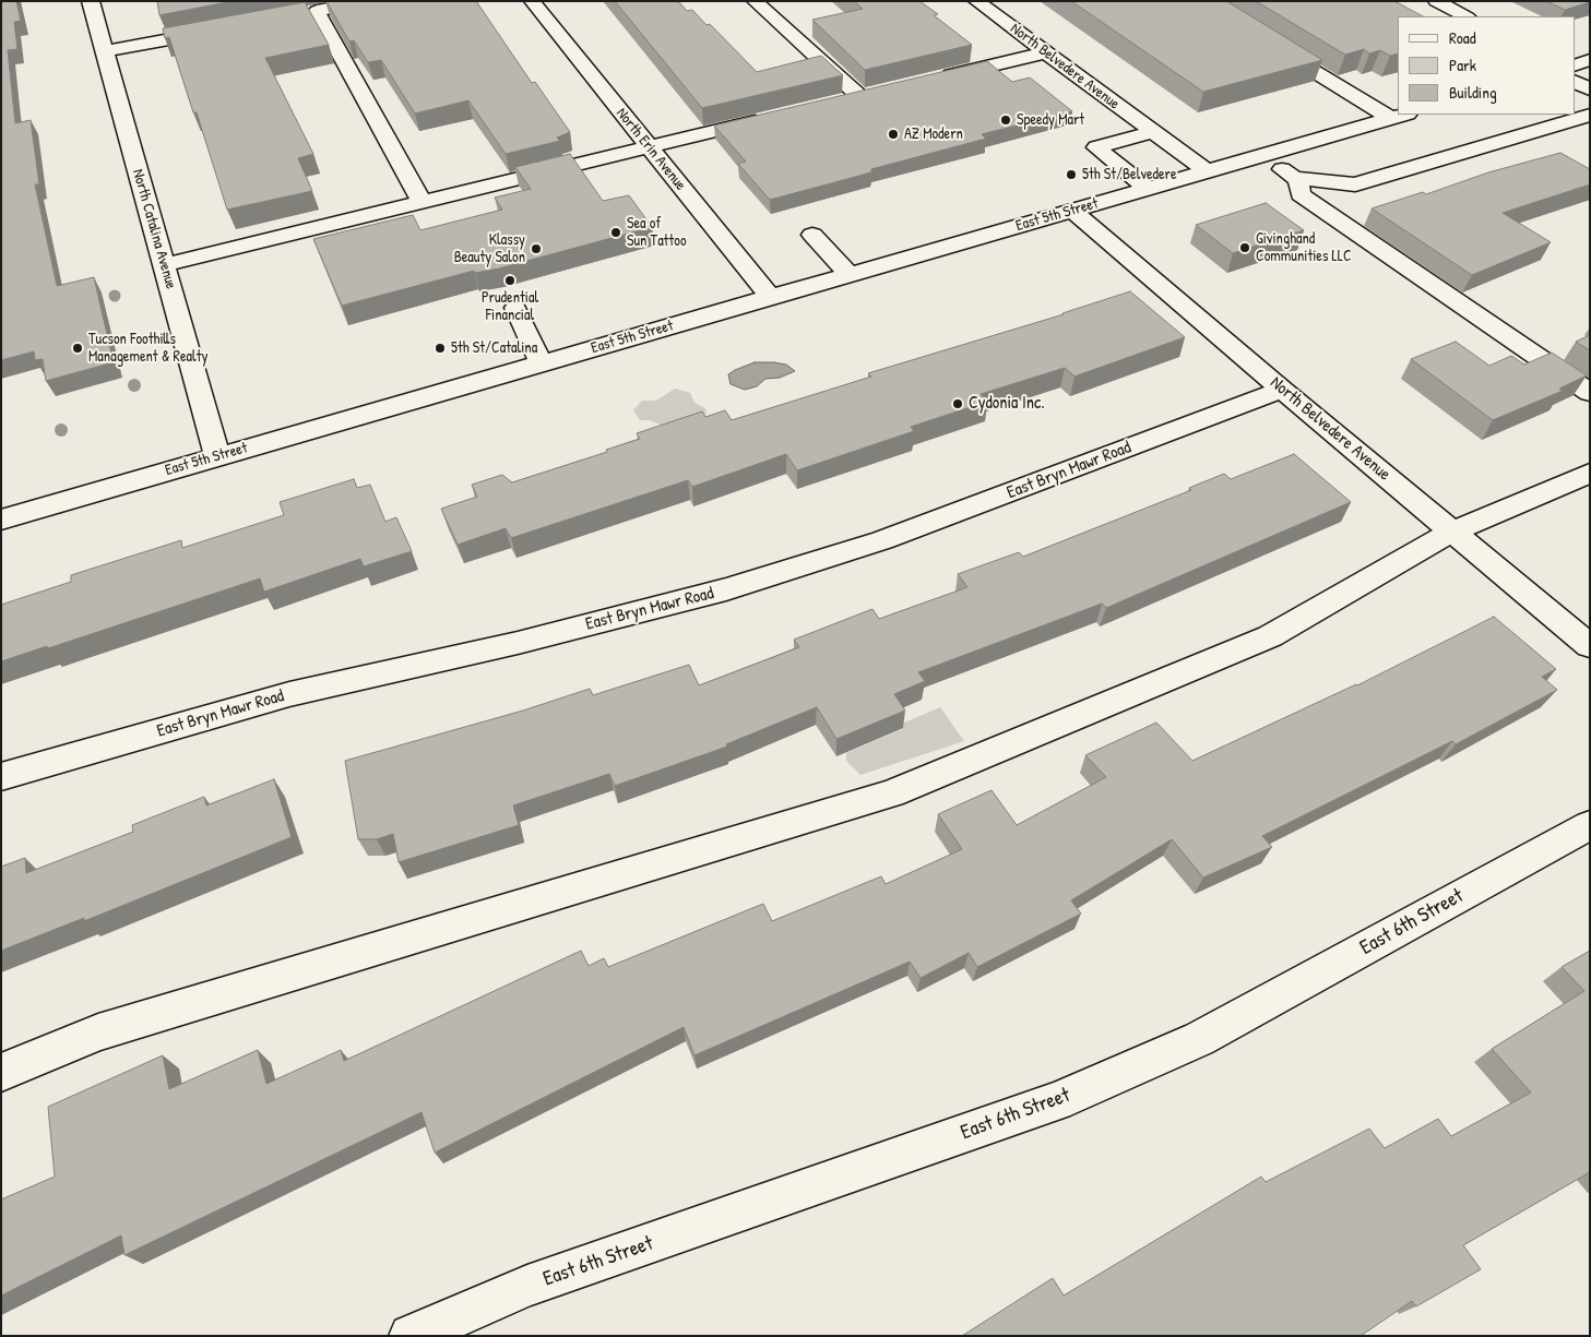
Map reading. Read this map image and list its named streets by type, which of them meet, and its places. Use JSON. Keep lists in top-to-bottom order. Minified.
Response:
{"streets":{"street":["North Belvedere Avenue","North Erin Avenue","East 5th Street","North Catalina Avenue","East Bryn Mawr Road","East 6th Street"]},"crossings":[["North Belvedere Avenue","East 5th Street"],["North Belvedere Avenue","East Bryn Mawr Road"],["North Erin Avenue","East 5th Street"],["East 5th Street","North Catalina Avenue"]],"places":["Speedy Mart","AZ Modern","5th St/Belvedere","Sea of Sun Tattoo","Givinghand Communities LLC","Klassy Beauty Salon","Prudential Financial","Tucson Foothills Management & Realty","5th St/Catalina","Cydonia Inc."],"legend":["Road","Park","Building"]}
